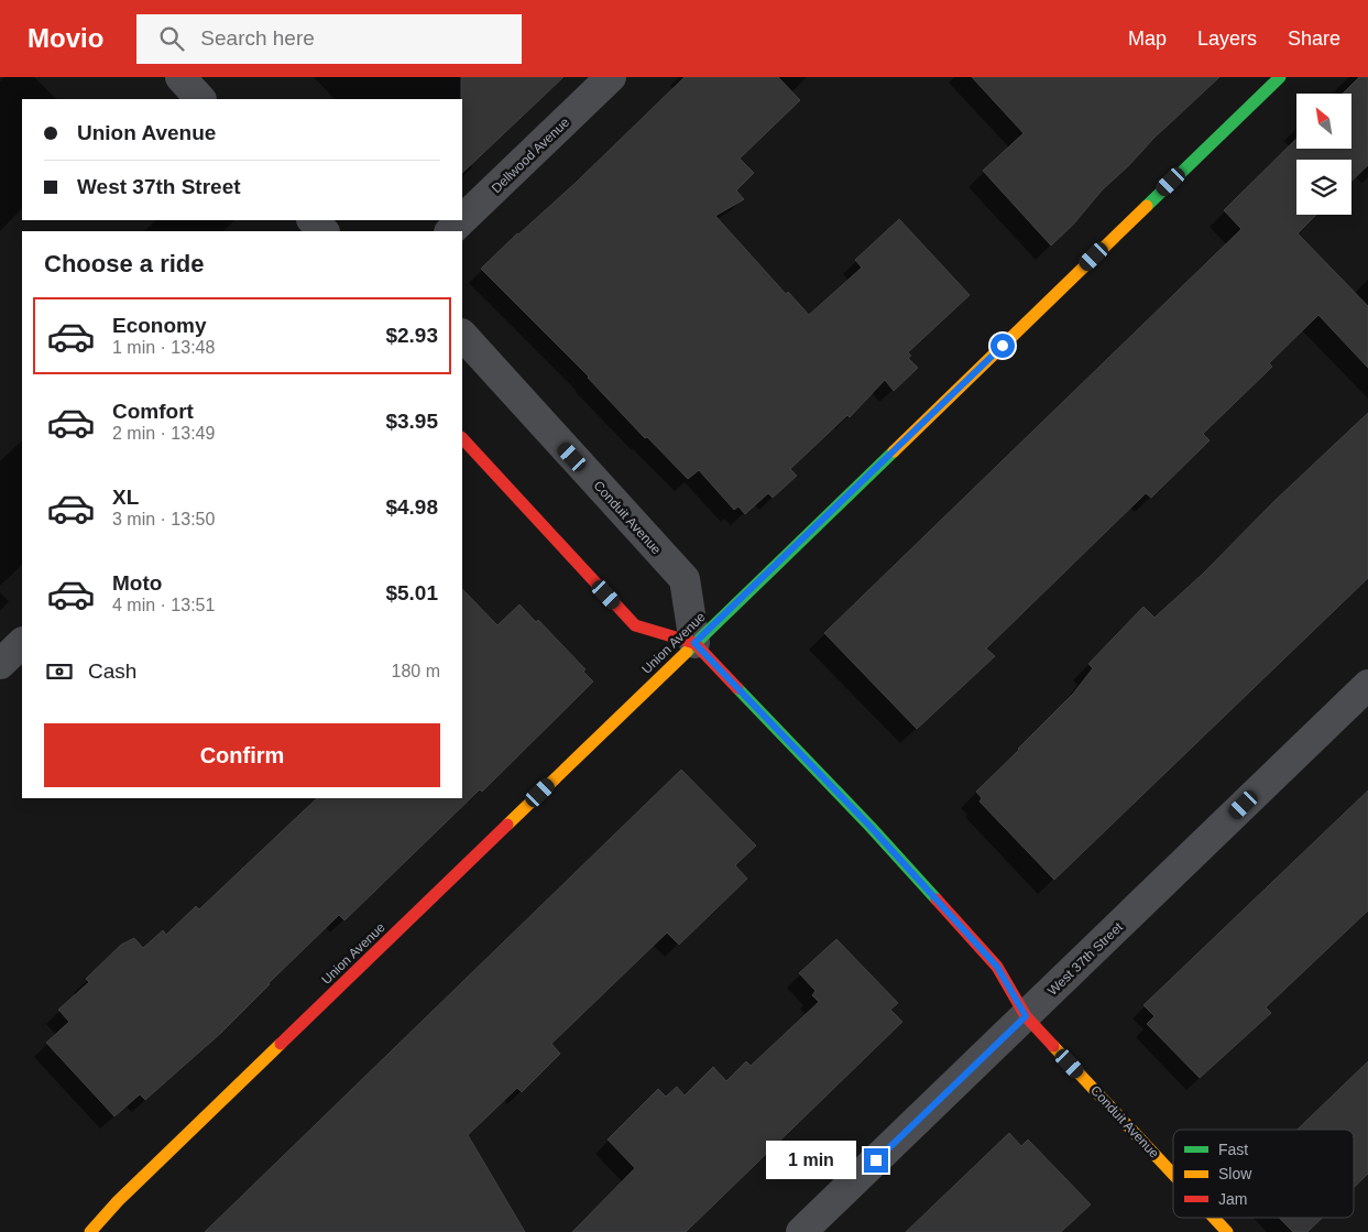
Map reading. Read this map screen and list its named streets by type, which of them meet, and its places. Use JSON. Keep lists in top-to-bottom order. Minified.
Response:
{"streets":{"street":["Dellwood Avenue","Conduit Avenue","Union Avenue","West 37th Street"]},"crossings":[["Conduit Avenue","Union Avenue"],["Conduit Avenue","West 37th Street"]],"legend":["Fast","Slow","Jam"],"north":"top left","page":{"header":"Movio","search":"Search here","nav":["Map","Layers","Share"],"banner":["Union Avenue","West 37th Street"],"heading":"Choose a ride","list":[{"name":"Economy","note":"1 min · 13:48","value":"$2.93"},{"name":"Comfort","note":"2 min · 13:49","value":"$3.95"},{"name":"XL","note":"3 min · 13:50","value":"$4.98"},{"name":"Moto","note":"4 min · 13:51","value":"$5.01"}],"pay":["Cash","180 m"],"buttons":"Confirm","bubble":"1 min"}}
